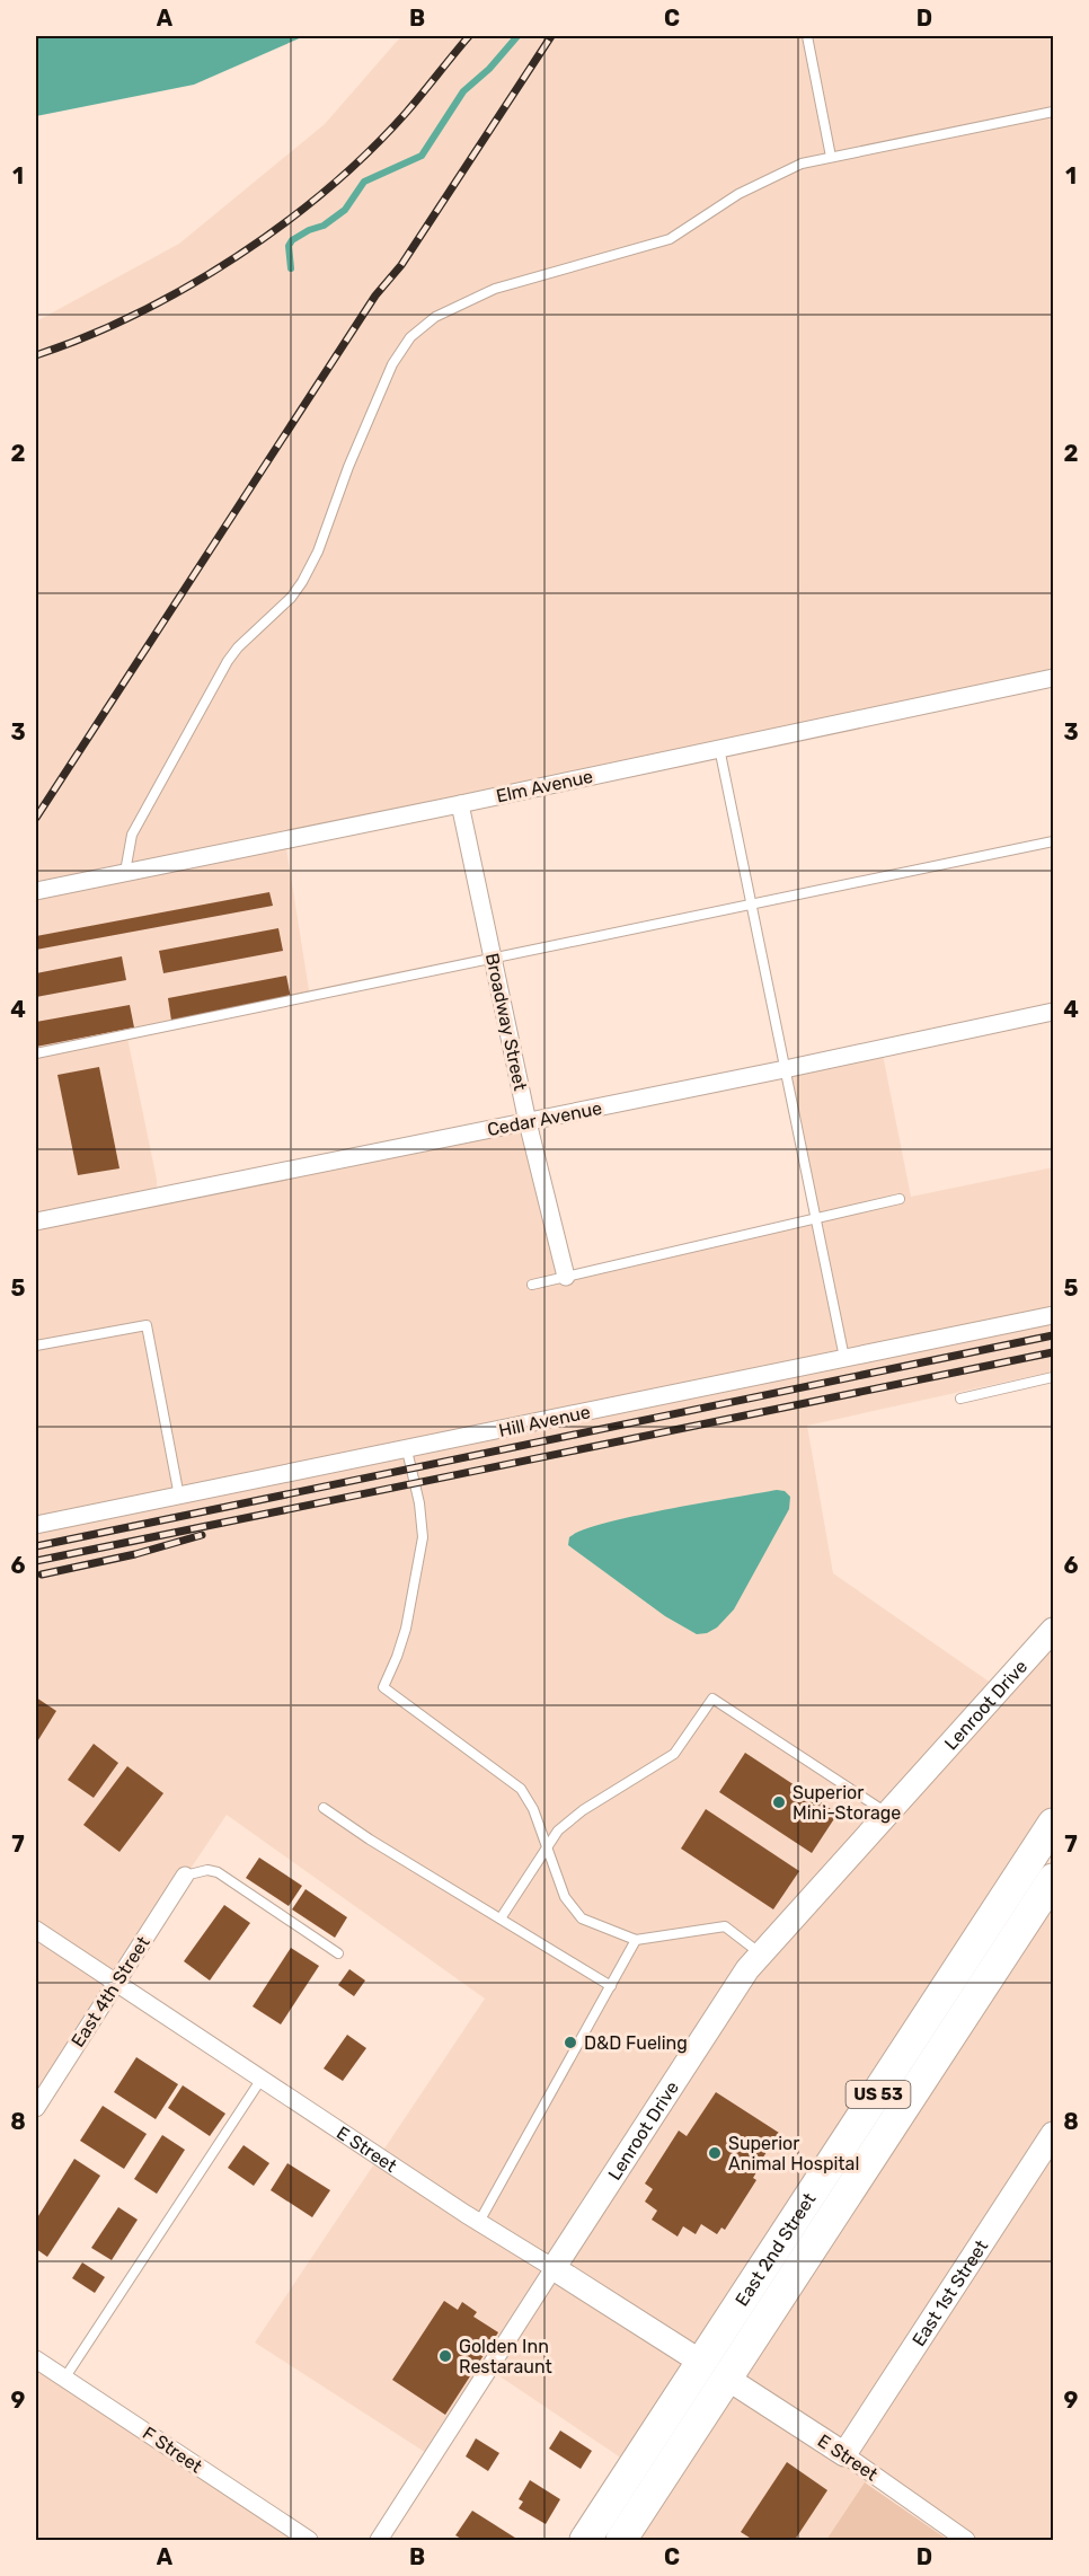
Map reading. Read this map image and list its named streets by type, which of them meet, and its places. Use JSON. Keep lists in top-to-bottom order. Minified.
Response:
{"streets":{"highway":["US 53","East 2nd Street"],"street":["Elm Avenue","Broadway Street","Cedar Avenue","Hill Avenue","Lenroot Drive","East 4th Street","E Street","East 1st Street","F Street"]},"crossings":[["Elm Avenue","Broadway Street"],["Broadway Street","Cedar Avenue"],["Lenroot Drive","E Street"],["East 4th Street","E Street"],["E Street","East 2nd Street"],["E Street","East 1st Street"]],"places":["Superior Mini-Storage","D&D Fueling","Superior Animal Hospital","Golden Inn Restaraunt"],"grid":{"columns":["A","B","C","D"],"rows":["1","2","3","4","5","6","7","8","9"]}}
